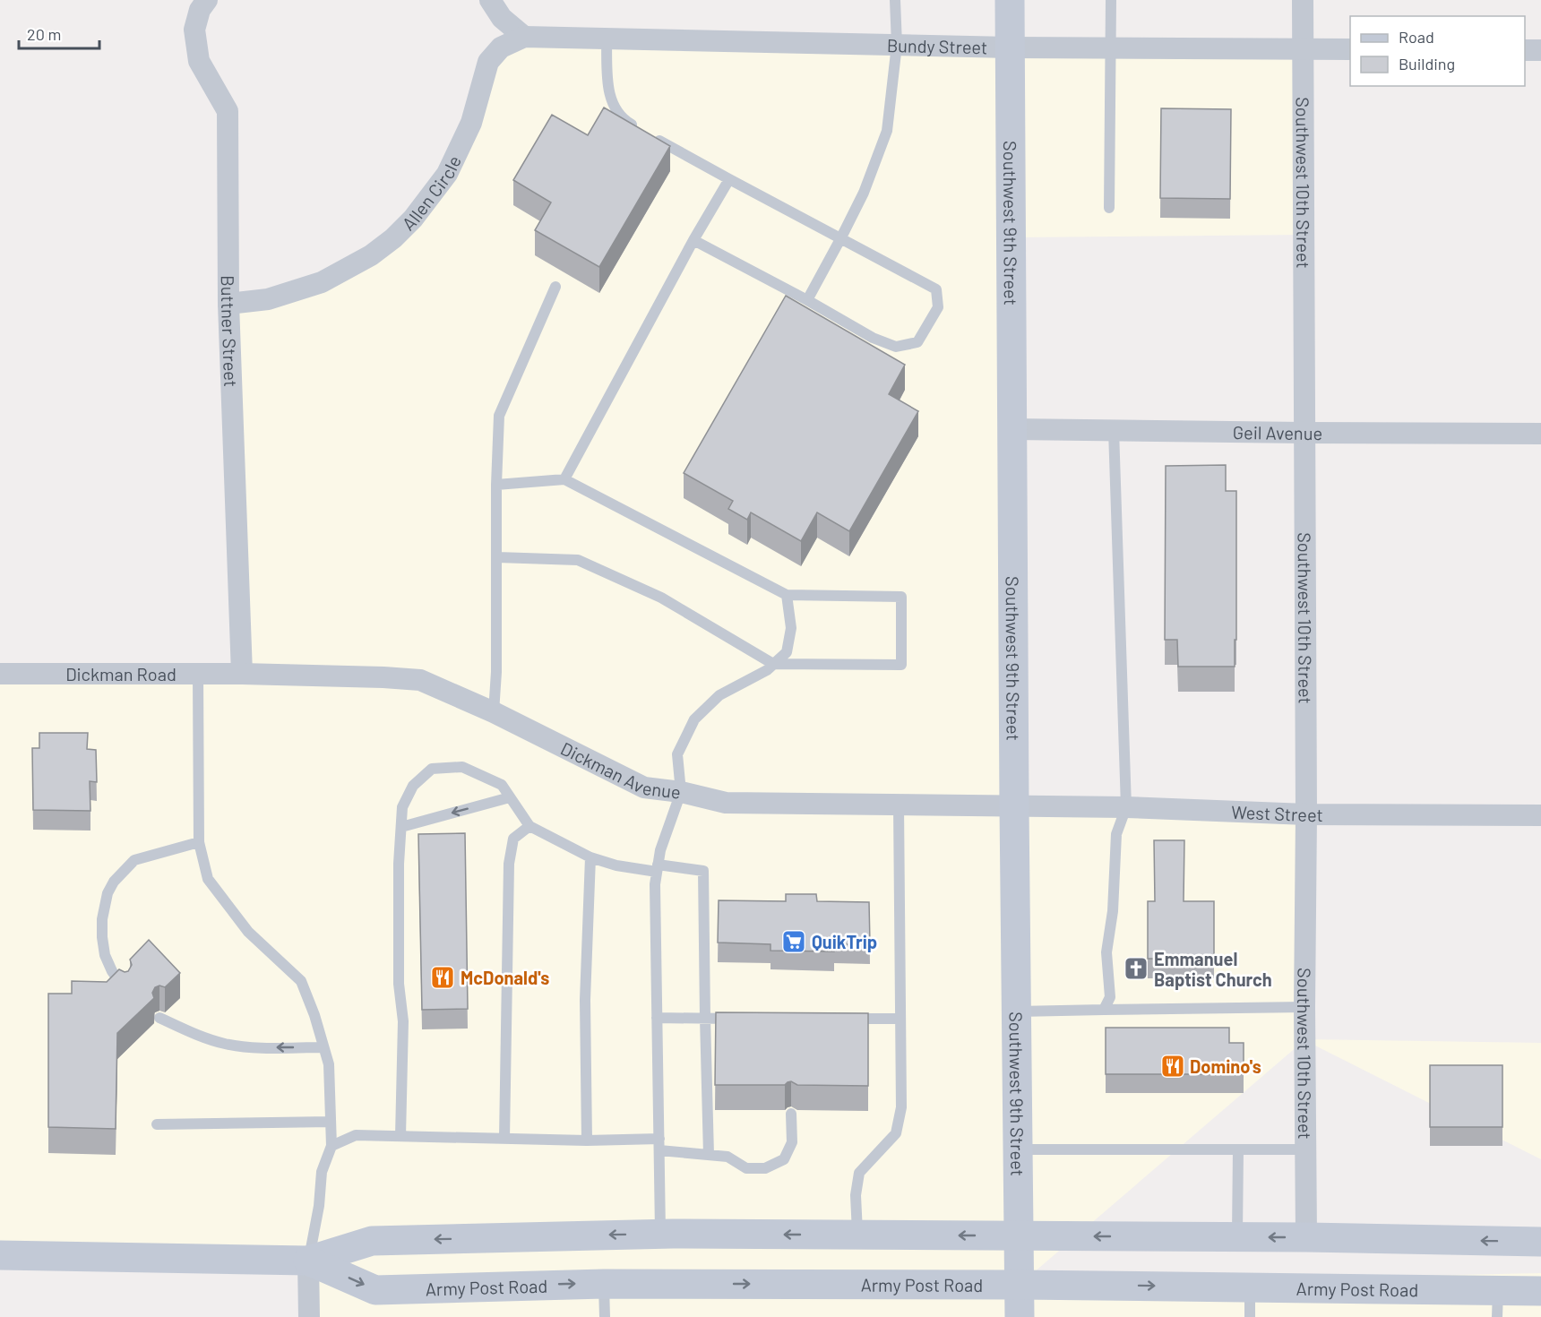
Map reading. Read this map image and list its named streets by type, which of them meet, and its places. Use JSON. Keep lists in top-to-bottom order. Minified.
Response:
{"streets":{"main road":["Southwest 9th Street","Army Post Road"],"street":["Bundy Street","Southwest 10th Street","Allen Circle","Buttner Street","Geil Avenue","Dickman Road","Dickman Avenue","West Street"]},"crossings":[["Bundy Street","Southwest 10th Street"],["Bundy Street","Allen Circle"],["Bundy Street","Southwest 9th Street"],["Southwest 10th Street","Geil Avenue"],["Southwest 10th Street","West Street"],["Southwest 10th Street","Army Post Road"],["Allen Circle","Buttner Street"],["Southwest 9th Street","Geil Avenue"],["Southwest 9th Street","Dickman Avenue"],["Southwest 9th Street","West Street"],["Southwest 9th Street","Army Post Road"],["Buttner Street","Dickman Road"],["Buttner Street","Dickman Avenue"],["Dickman Road","Dickman Avenue"],["Dickman Avenue","West Street"]],"places":{"supermarket":["QuikTrip"],"church":["Emmanuel Baptist Church"],"restaurant":["McDonald's","Domino's"]},"legend":["Road","Building"],"scale_bar":"20 m"}
